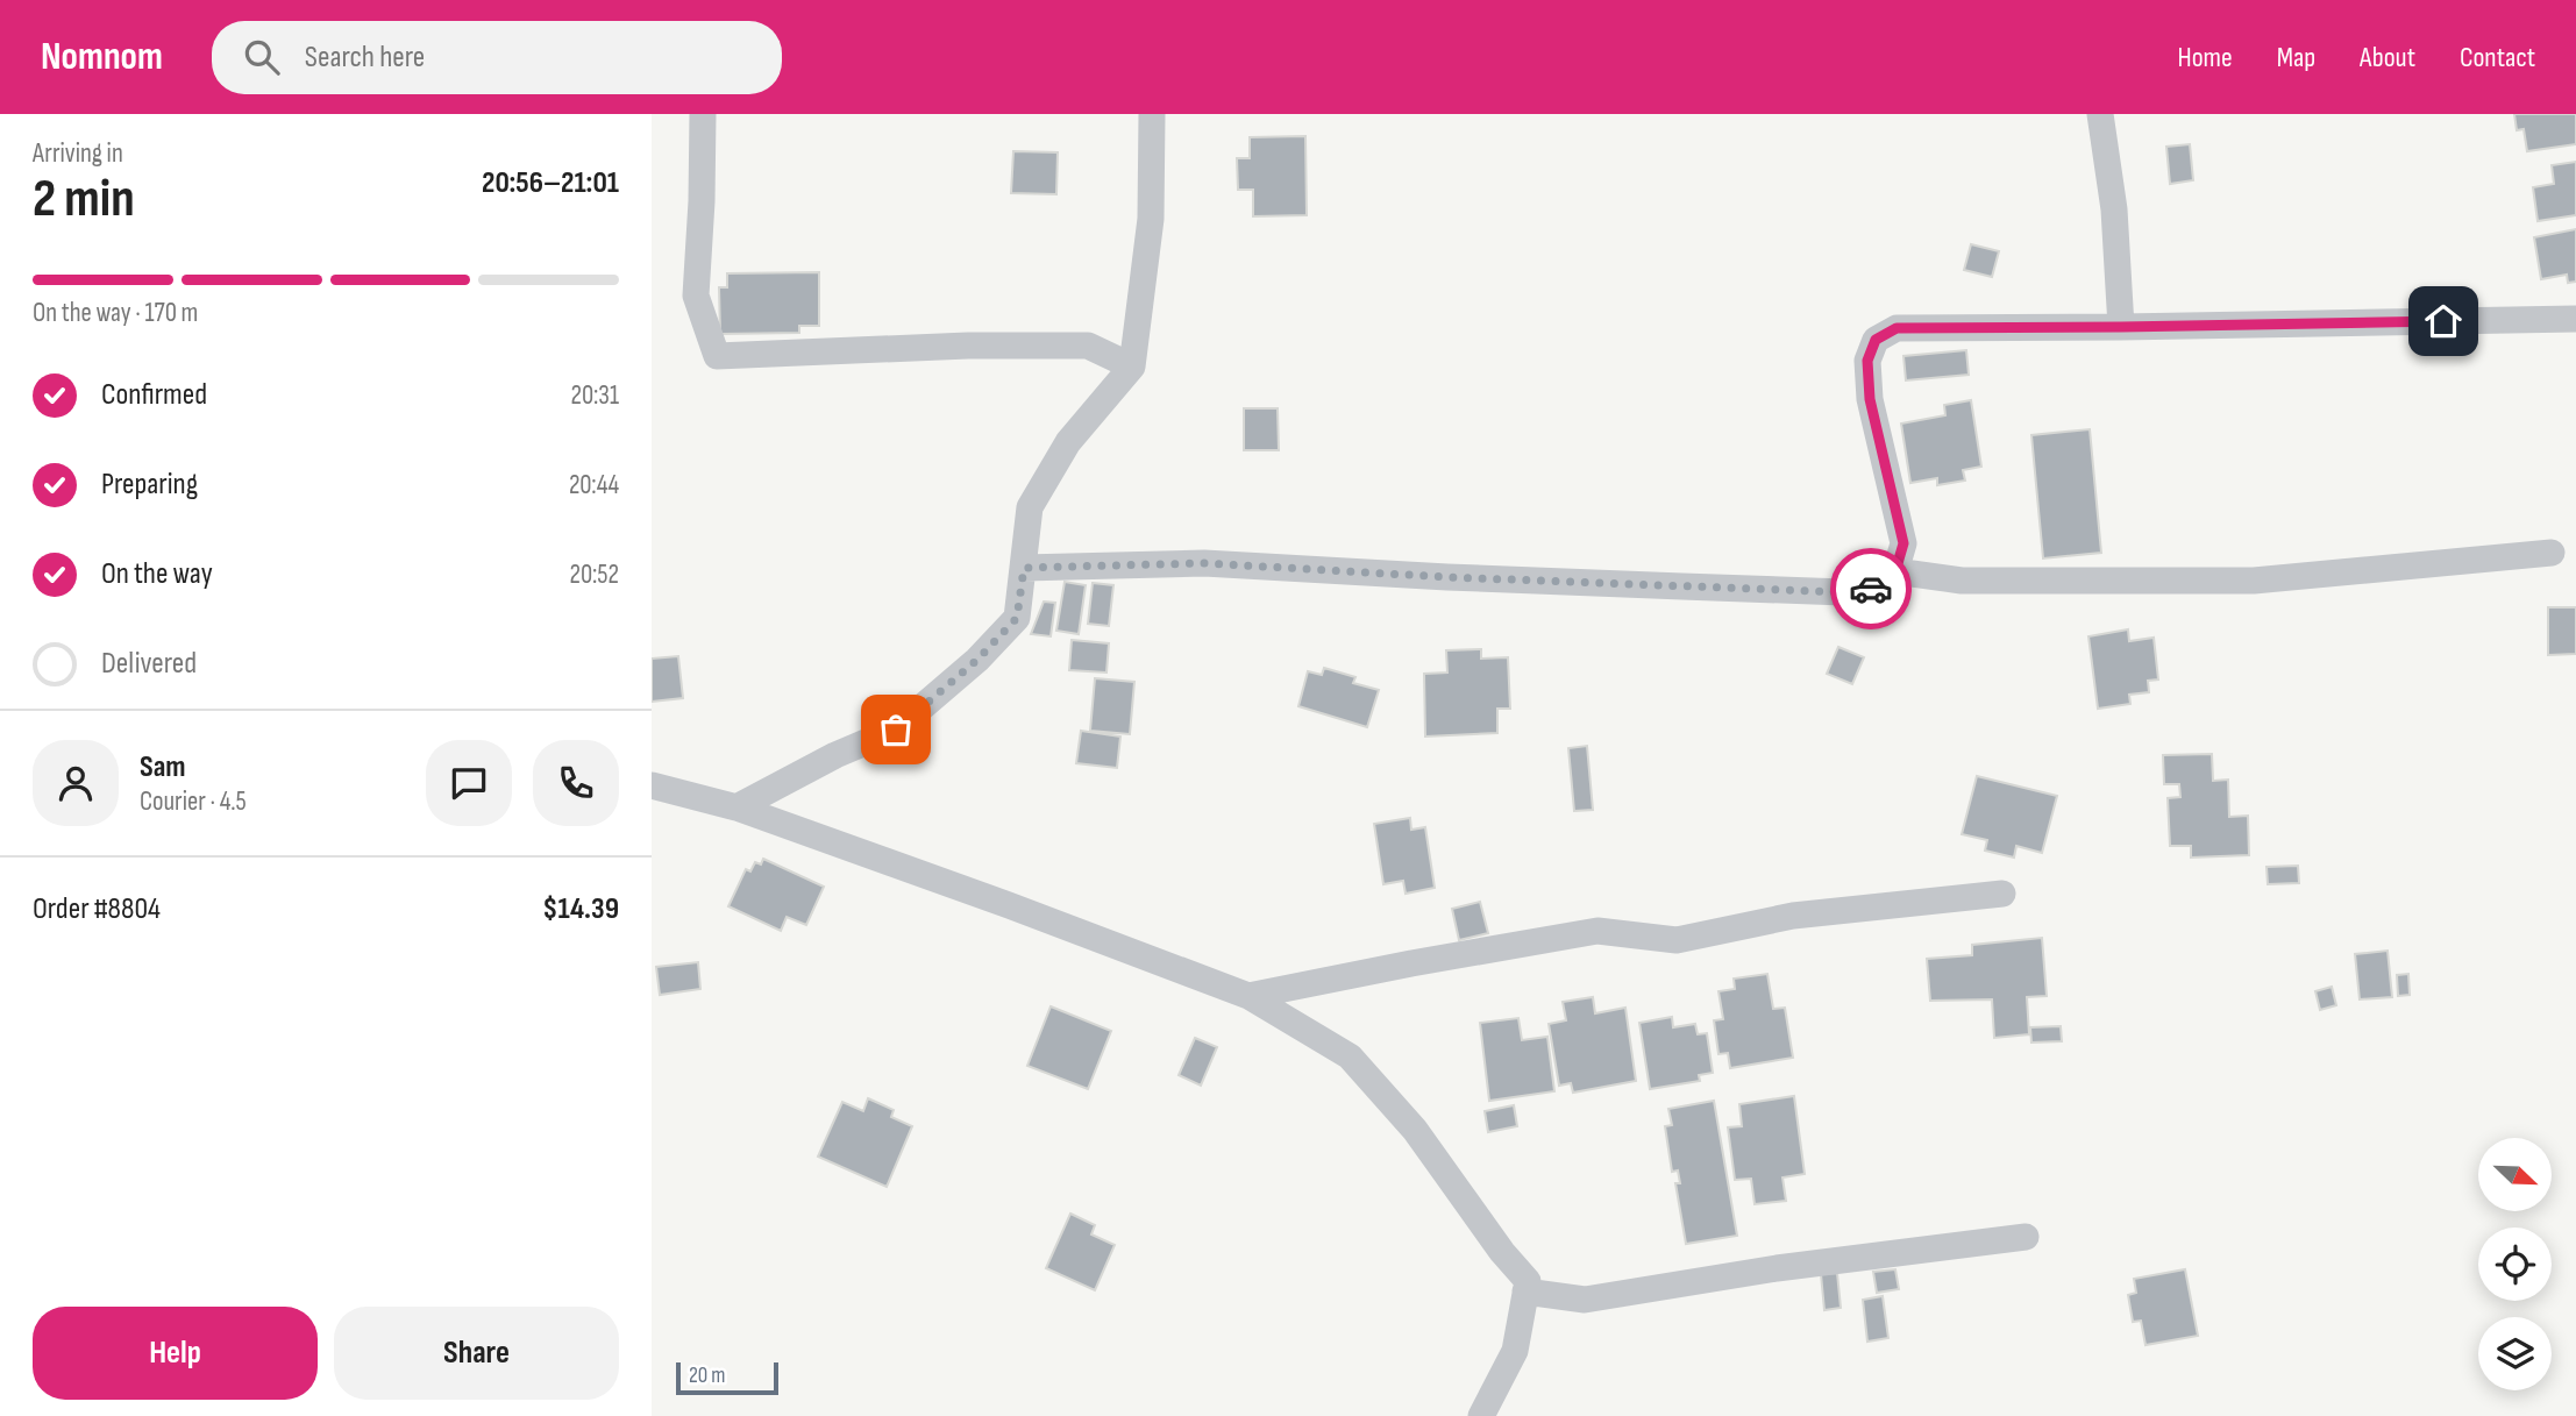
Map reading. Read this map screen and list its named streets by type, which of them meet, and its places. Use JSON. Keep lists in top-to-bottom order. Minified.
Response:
{"scale_bar":"20 m","north":"bottom right","page":{"header":"Nomnom","search":"Search here","nav":["Home","Map","About","Contact"],"heading":["2 min","Arriving in","20:56–21:01"],"panel":["Sam","Courier · 4.5","Order #8804","$14.39"],"bar":"On the way · 170 m","list":[["Confirmed","20:31"],["Preparing","20:44"],["On the way","20:52"],"Delivered"],"buttons":["Help","Share"],"scale":"20 m"}}
